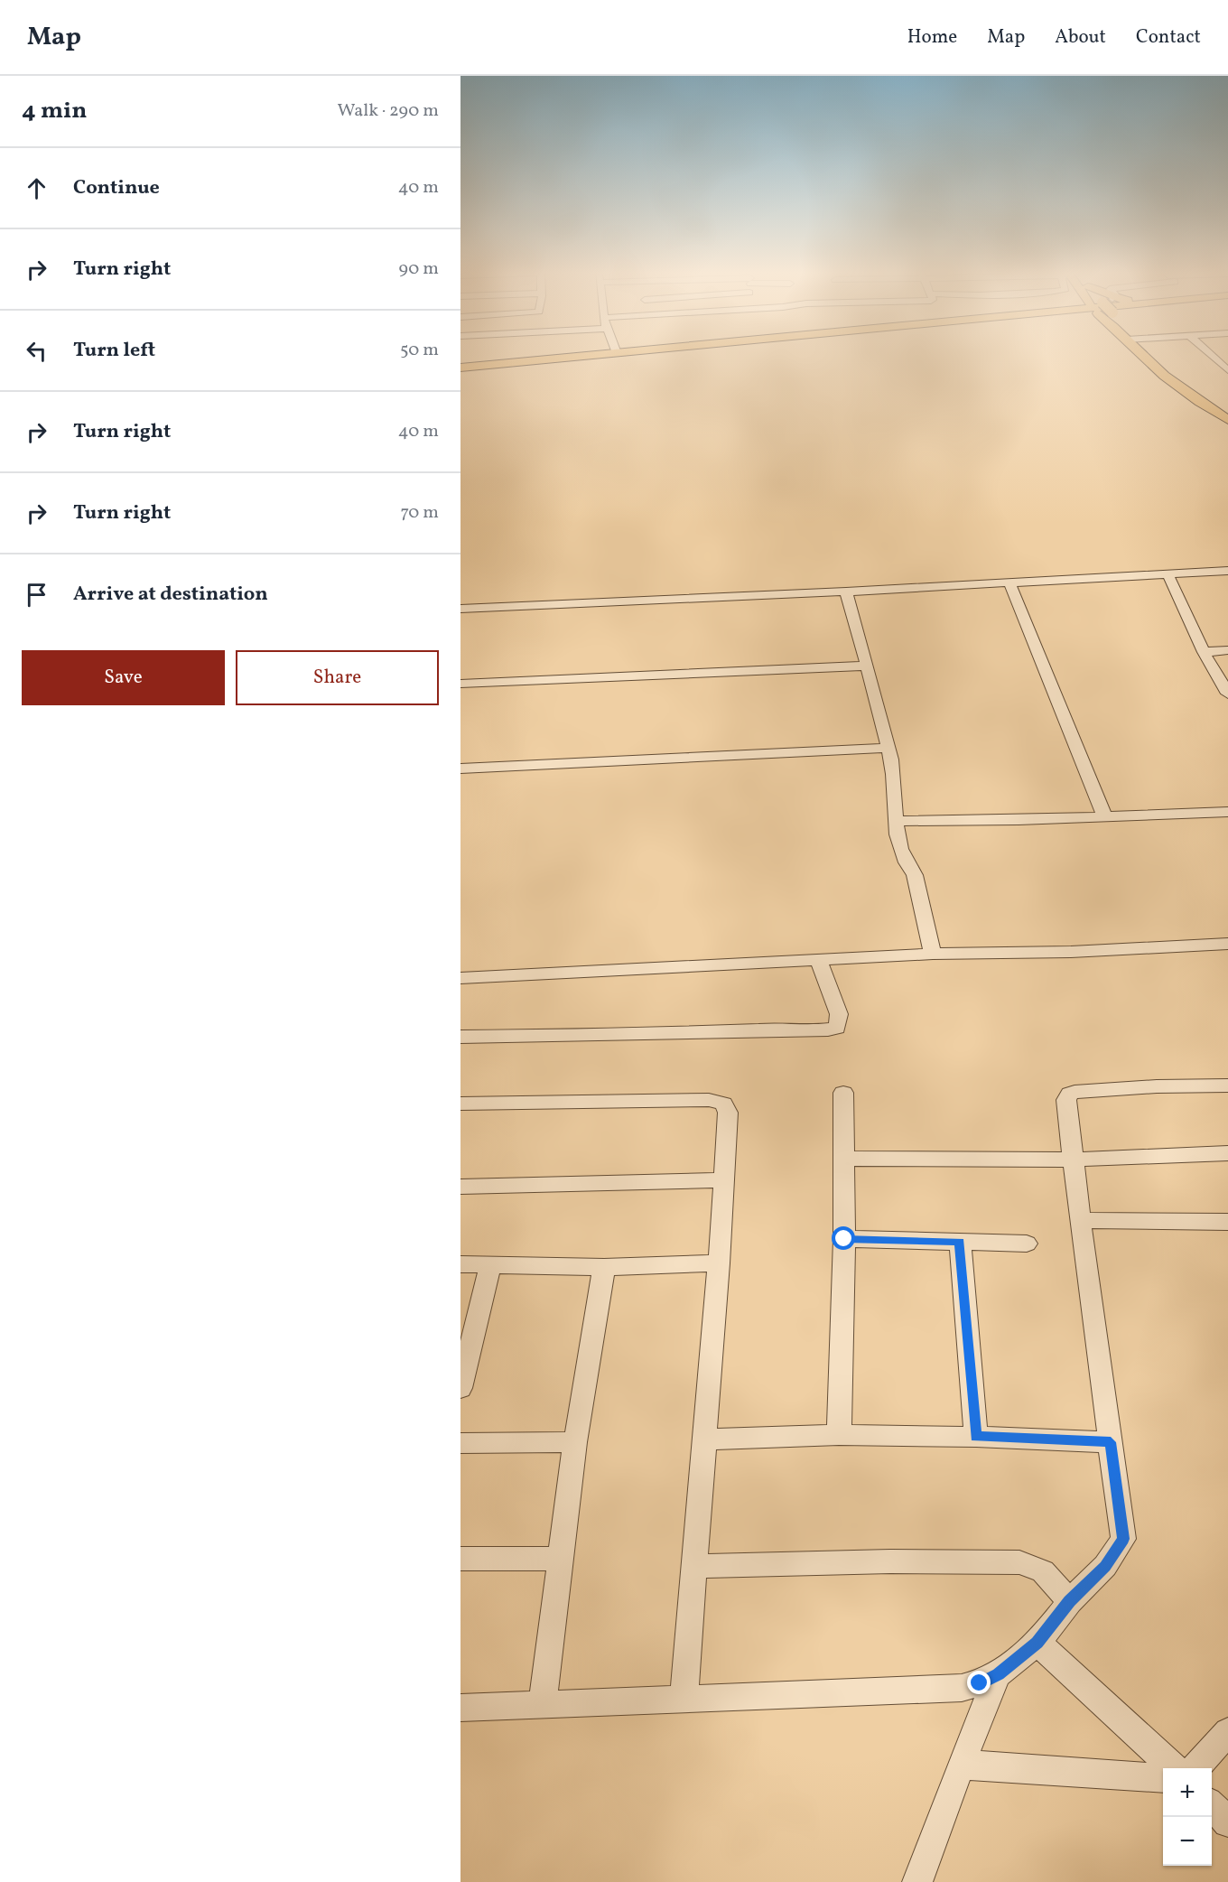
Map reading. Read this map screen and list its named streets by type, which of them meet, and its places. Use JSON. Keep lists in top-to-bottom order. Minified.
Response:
{"page":{"header":"Map","nav":["Home","Map","About","Contact"],"heading":["4 min","Walk · 290 m"],"list":[["Continue","40 m"],["Turn right","90 m"],["Turn left","50 m"],["Turn right","40 m"],["Turn right","70 m"],"Arrive at destination"],"buttons":["Save","Share"],"map_buttons":["+","−"]}}
